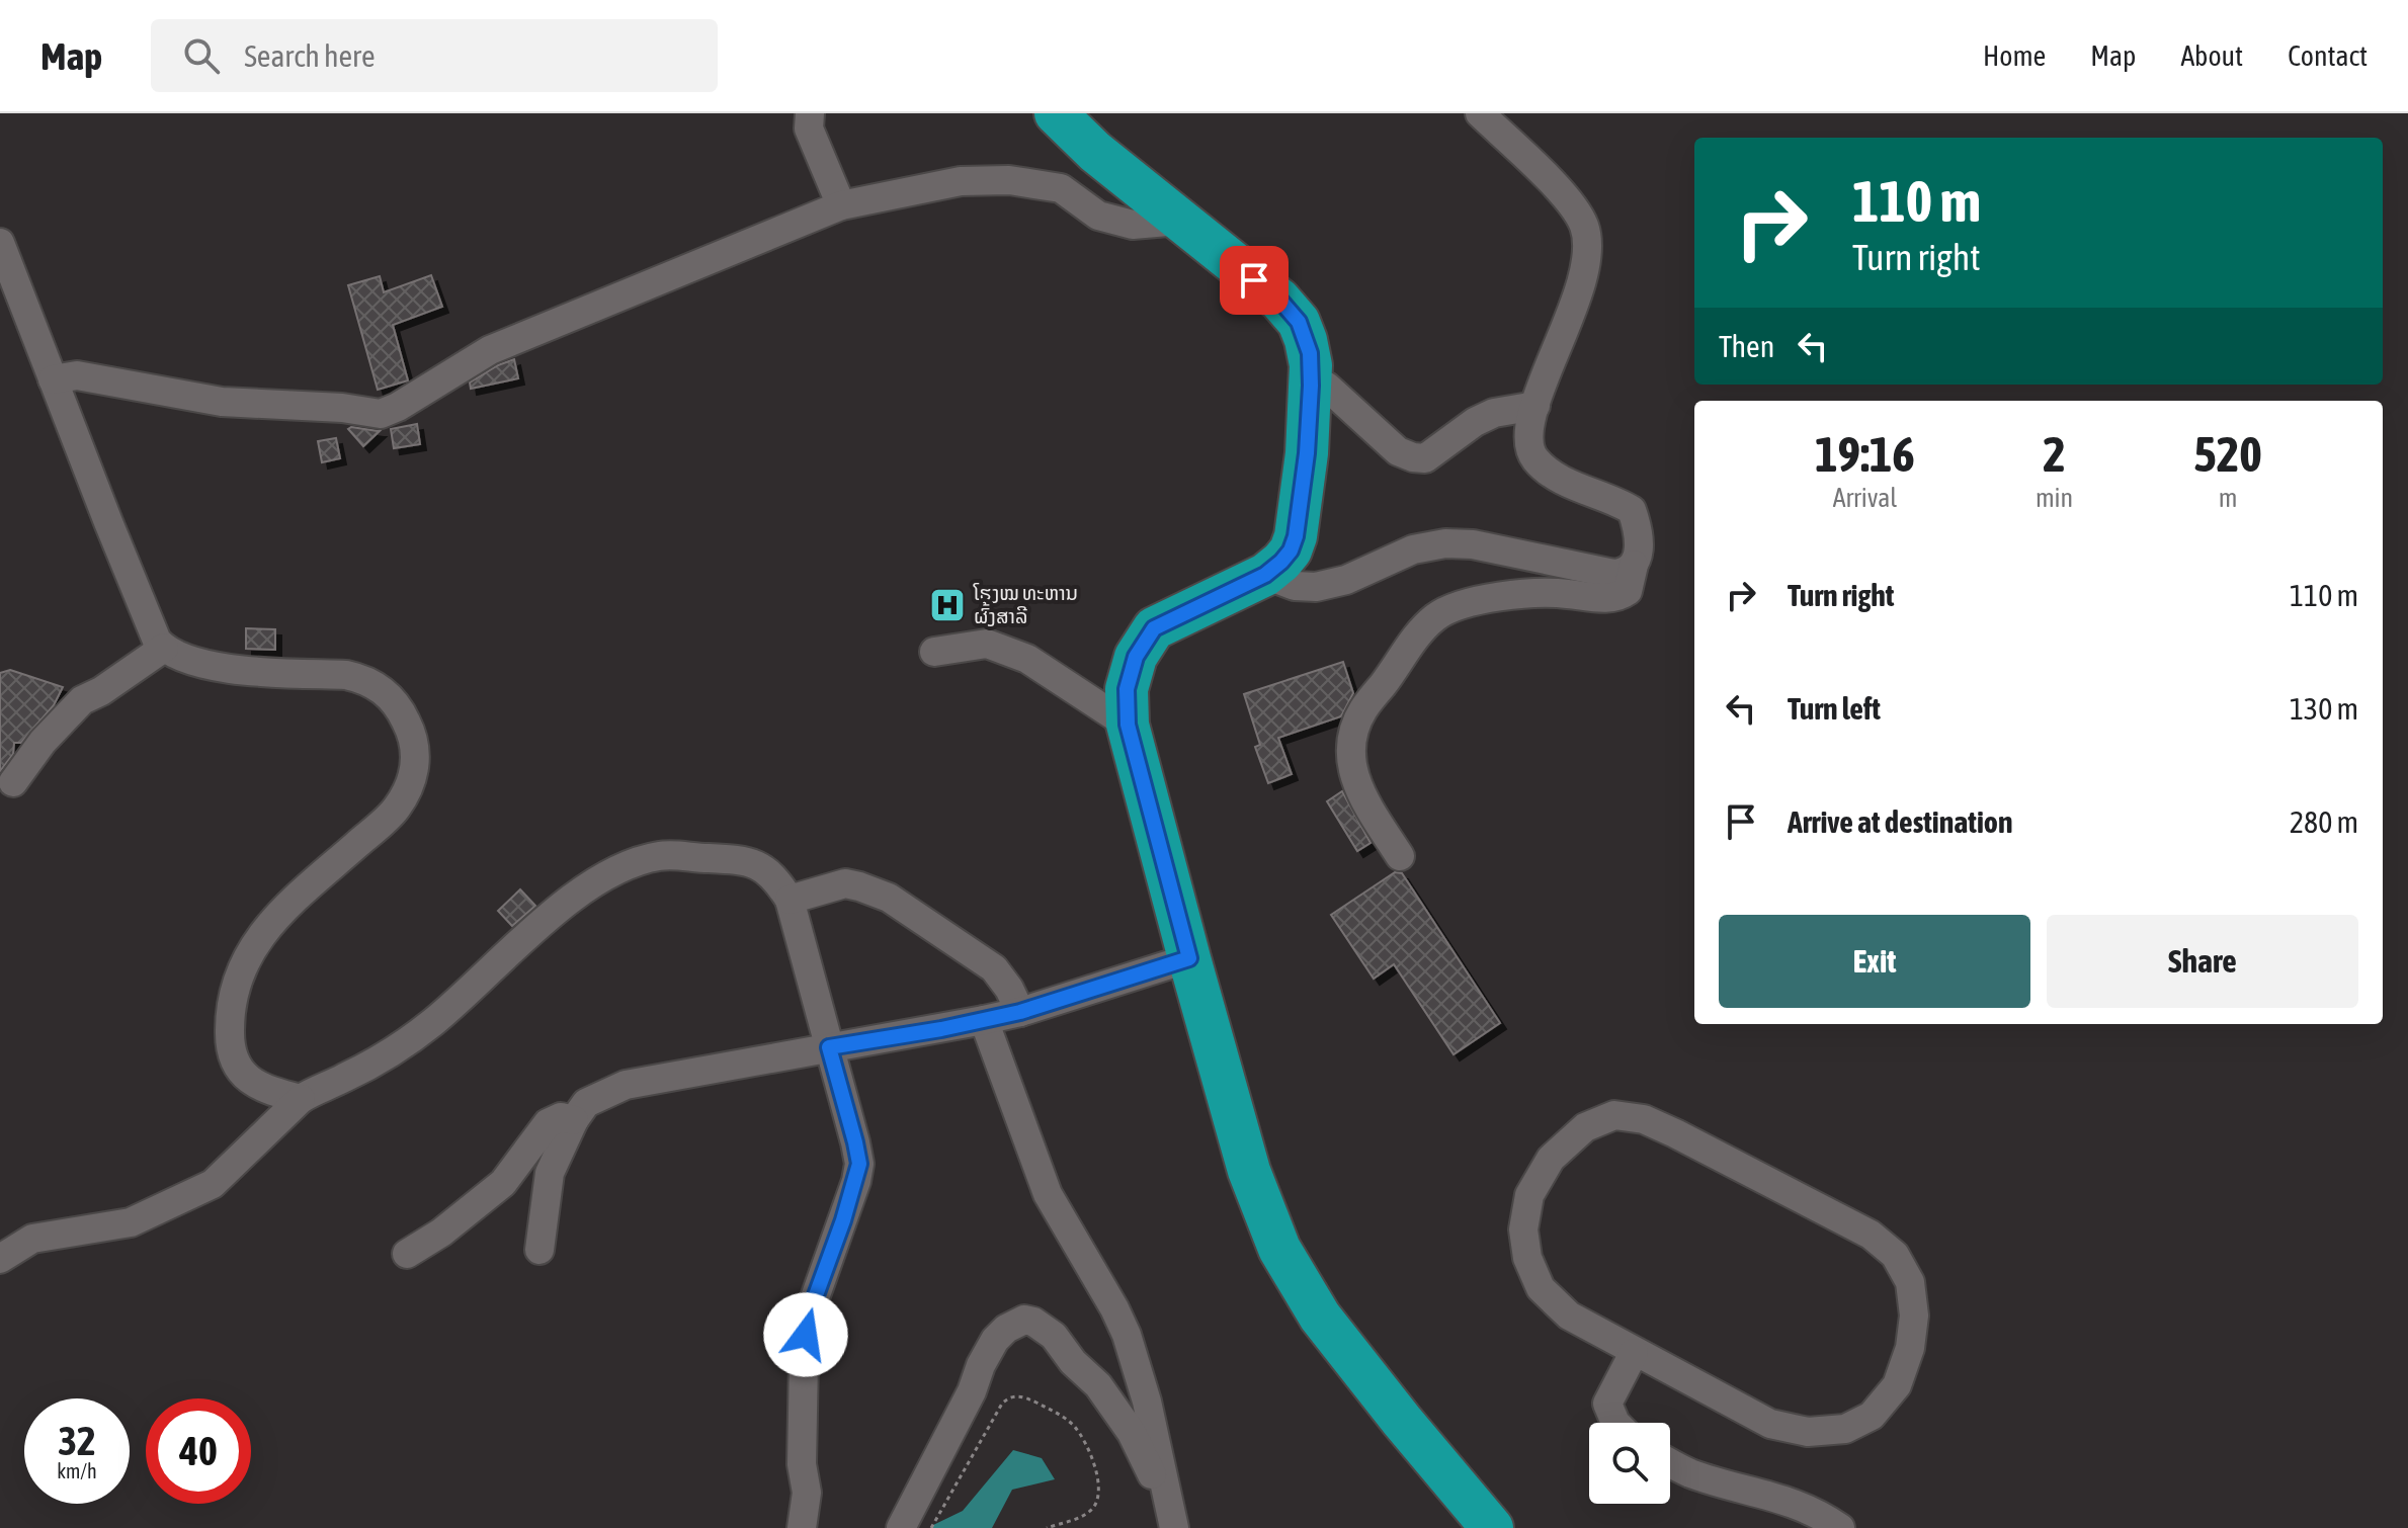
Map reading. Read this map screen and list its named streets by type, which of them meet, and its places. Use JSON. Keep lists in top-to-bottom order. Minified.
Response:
{"places":{"hospital":["ໂຮງໝ ທະຫານ ຜົ້ງສາລີ"]},"page":{"header":"Map","search":"Search here","nav":["Home","Map","About","Contact"],"turn":["110 m","Turn right"],"then":"Then","eta":["19:16","Arrival","2","min","520","m"],"list":[{"name":"Turn right","value":"110 m"},{"name":"Turn left","value":"130 m"},{"name":"Arrive at destination","value":"280 m"}],"buttons":["Exit","Share"],"speed":"32 km/h","limit":"40"}}
